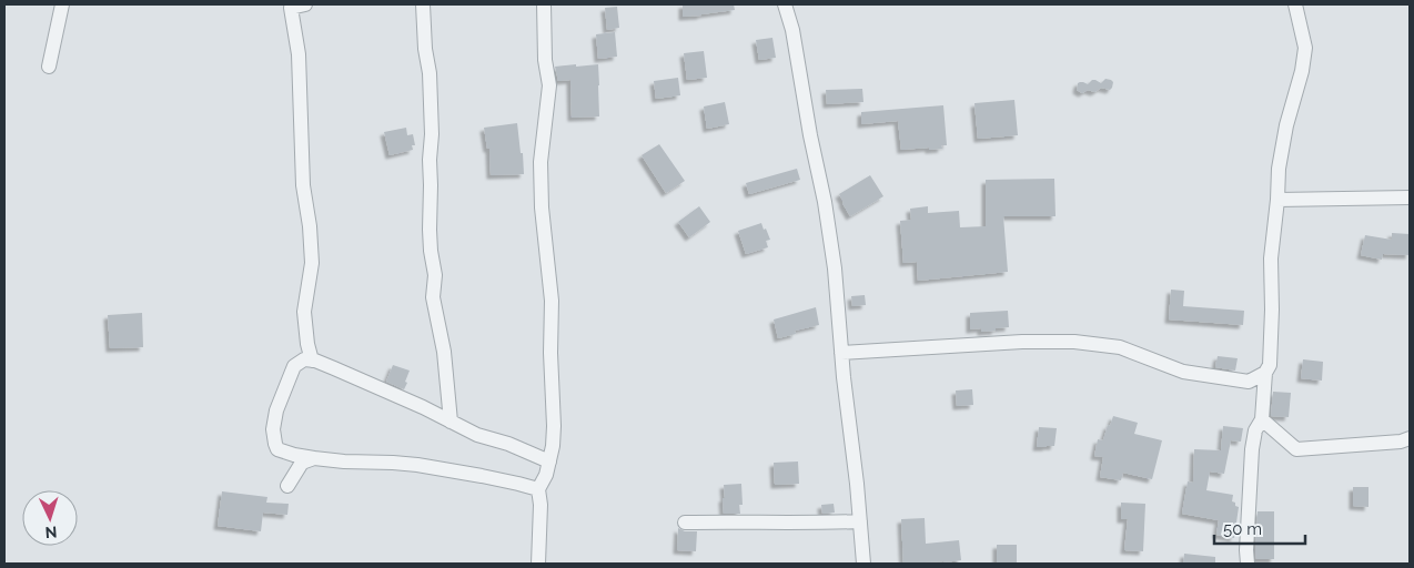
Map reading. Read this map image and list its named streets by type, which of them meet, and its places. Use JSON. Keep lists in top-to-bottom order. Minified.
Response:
{"scale_bar":"50 m","north":"bottom"}
